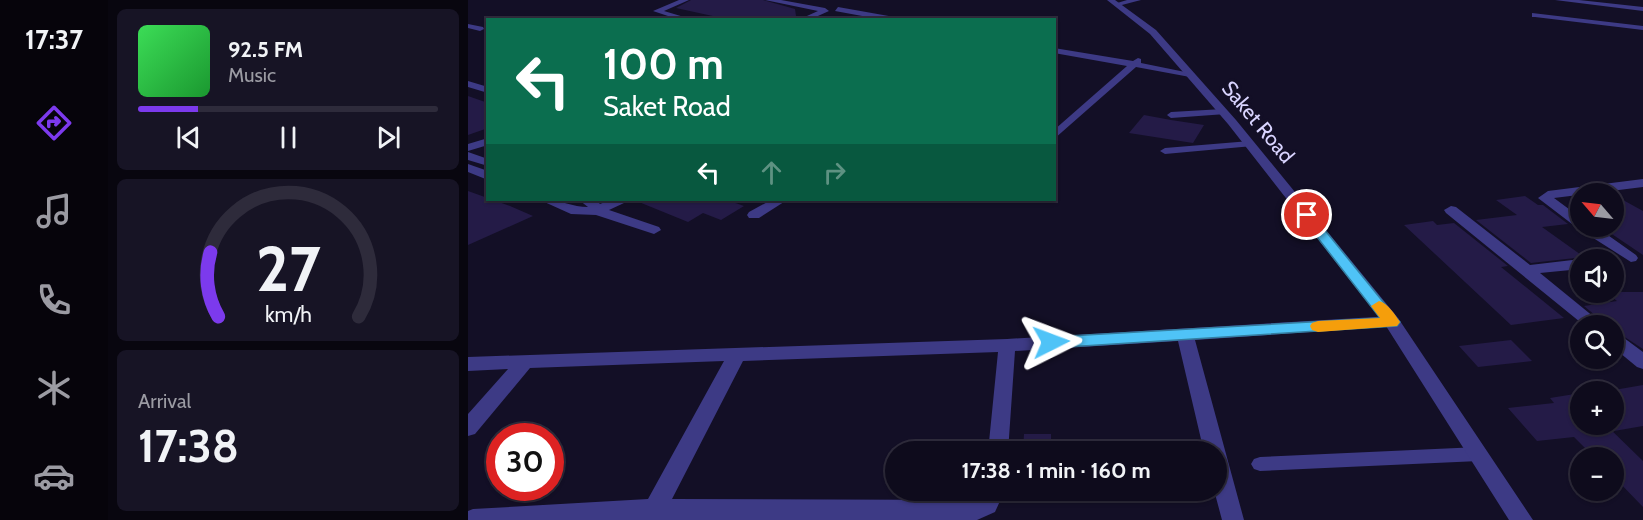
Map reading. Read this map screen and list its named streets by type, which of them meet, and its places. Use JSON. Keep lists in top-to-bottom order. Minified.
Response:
{"streets":{"street":["Saket Road"]},"north":"top left","page":{"tabs":"17:37","turn":["100 m","Saket Road"],"song":["92.5 FM","Music"],"map_buttons":["+","−"],"tile":["Arrival","17:38"],"limit":"30","trip":"17:38 · 1 min · 160 m","gauge":["27","km/h"]}}
